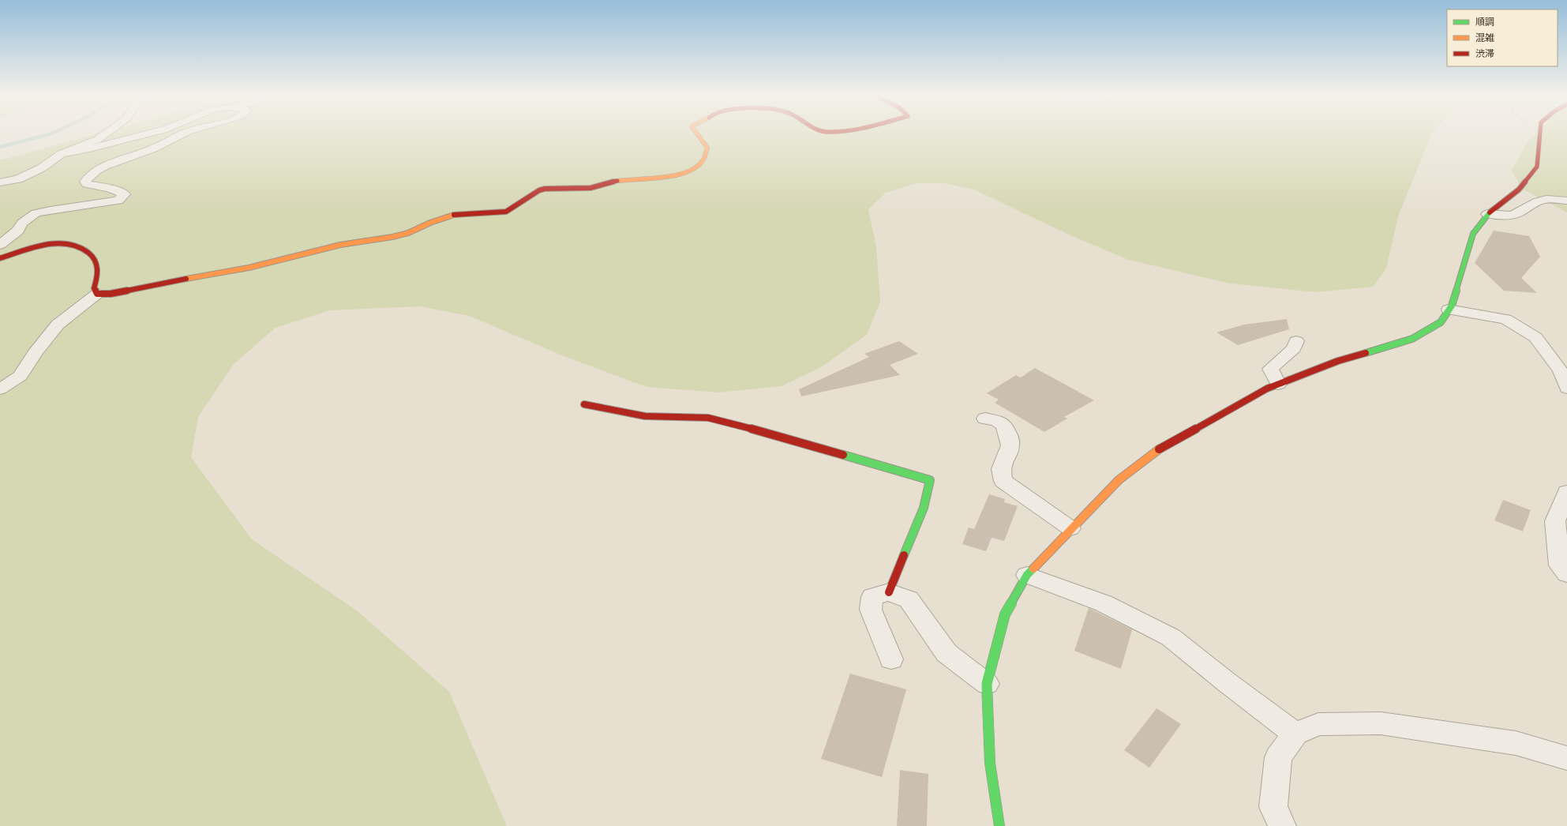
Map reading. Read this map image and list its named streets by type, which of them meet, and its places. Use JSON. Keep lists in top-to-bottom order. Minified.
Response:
{"legend":["順調","混雑","渋滞"]}
